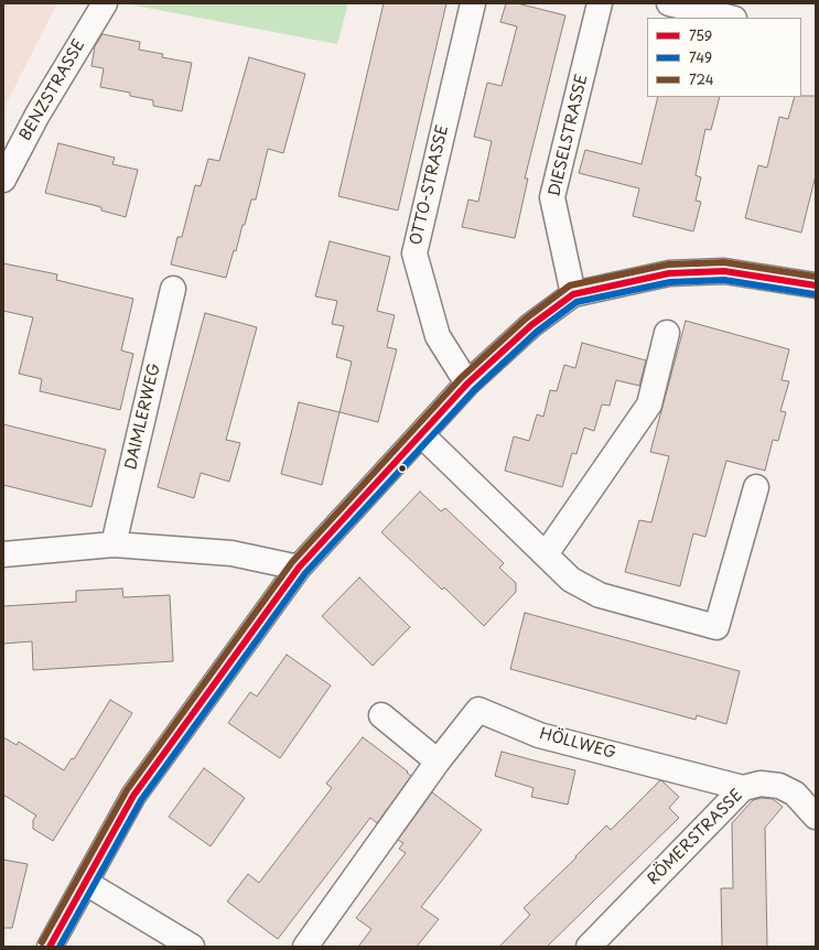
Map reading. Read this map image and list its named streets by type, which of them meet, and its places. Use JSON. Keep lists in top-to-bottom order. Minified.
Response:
{"streets":{"street":["BENZSTRASSE","DIESELSTRASSE","OTTO-STRASSE","DAIMLERWEG","HÖLLWEG","RÖMERSTRASSE"]},"crossings":[["HÖLLWEG","RÖMERSTRASSE"]],"lines":["transit line 724","transit line 759","transit line 749"],"legend":["759","749","724"]}
